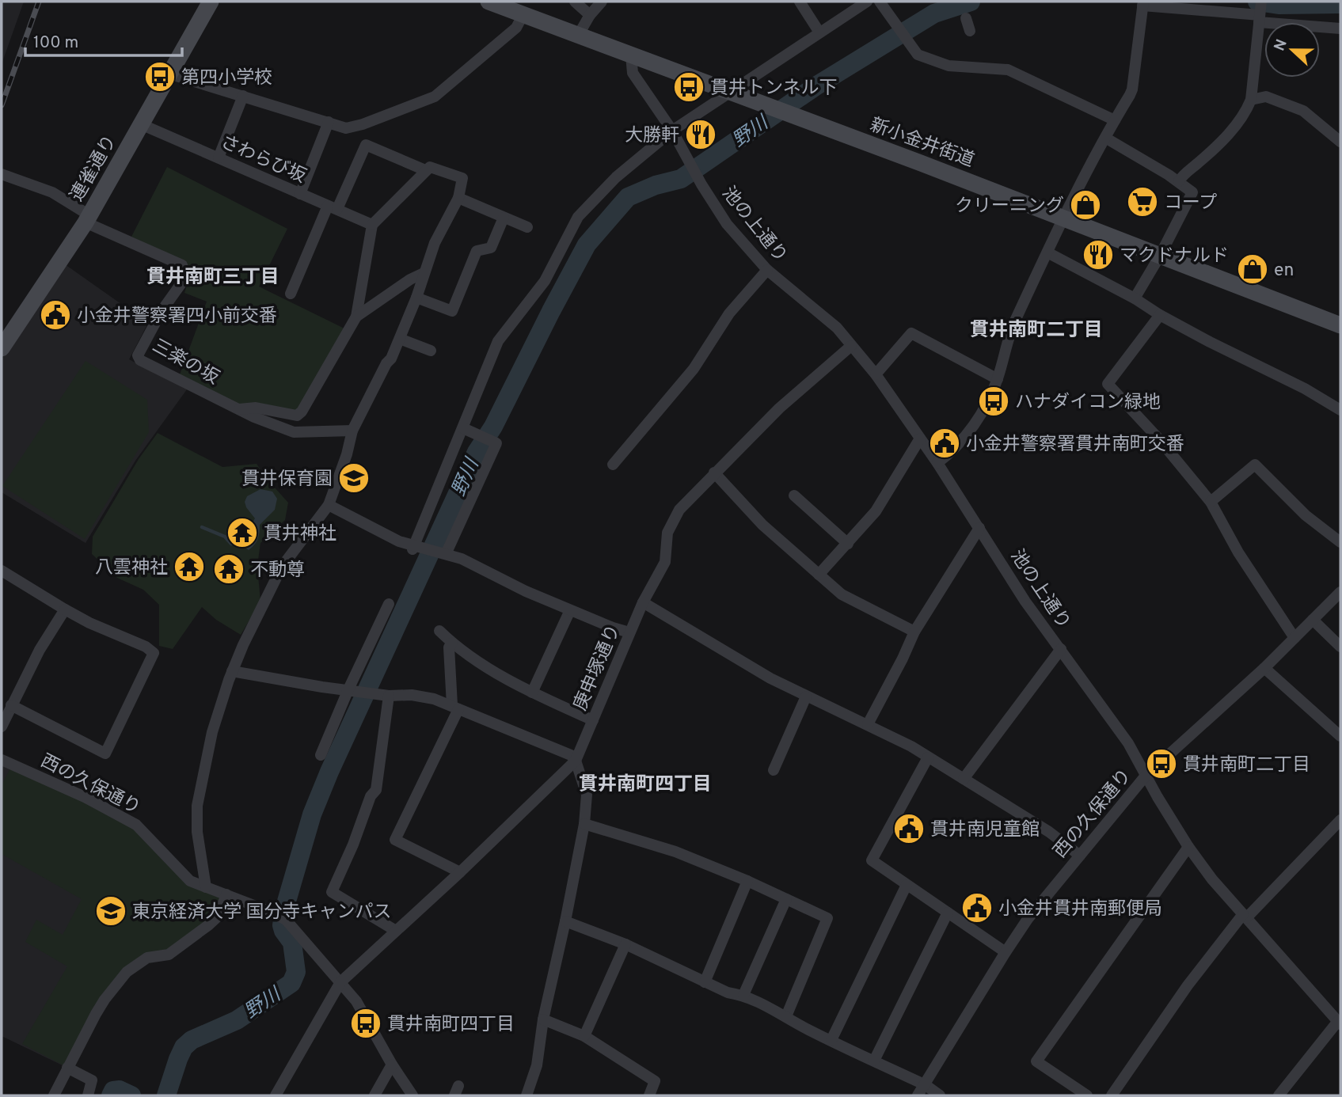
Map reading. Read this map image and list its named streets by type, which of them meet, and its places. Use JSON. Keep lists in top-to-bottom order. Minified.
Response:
{"streets":{"main road":["新小金井街道","連雀通り"],"street":["さわらび坂","池の上通り","三楽の坂","庚申塚通り","西の久保通り"]},"crossings":[["さわらび坂","連雀通り"],["連雀通り","三楽の坂"],["池の上通り","庚申塚通り"],["池の上通り","西の久保通り"],["庚申塚通り","西の久保通り"]],"districts":["貫井南町三丁目","貫井南町二丁目","貫井南町四丁目"],"water":["野川"],"places":{"bus stop":["第四小学校","貫井トンネル下","ハナダイコン緑地","貫井南町二丁目","貫井南町四丁目"],"restaurant":["大勝軒","マクドナルド"],"supermarket":["コープ"],"shop":["クリーニング","en"],"public building":["小金井警察署四小前交番","小金井警察署貫井南町交番","貫井南児童館","小金井貫井南郵便局"],"school or university":["貫井保育園","東京経済大学 国分寺キャンパス"],"temple":["貫井神社","八雲神社","不動尊"]},"scale_bar":"100 m","north":"left"}
